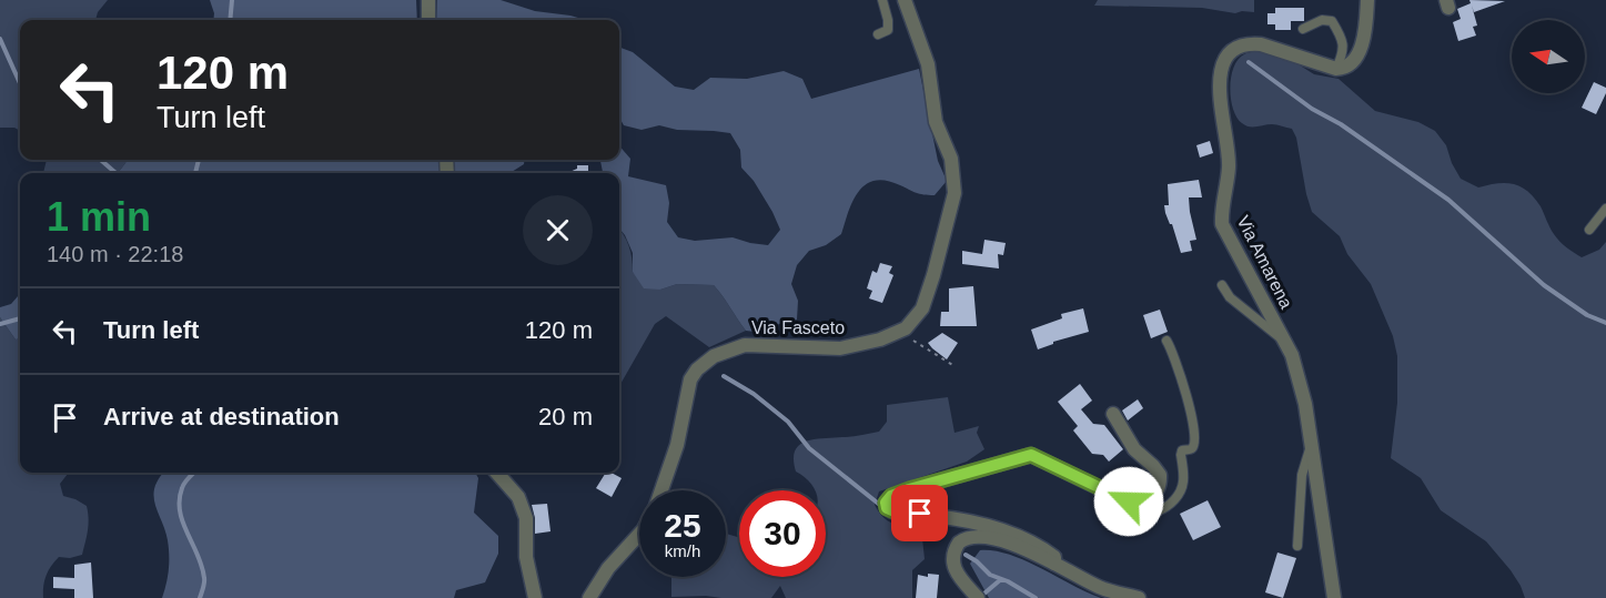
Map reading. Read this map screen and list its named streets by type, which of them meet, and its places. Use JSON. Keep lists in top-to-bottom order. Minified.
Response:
{"streets":{"street":["Via Amarena","Via Fasceto"]},"north":"left","page":{"turn":["120 m","Turn left"],"heading":["1 min","140 m · 22:18"],"list":[{"name":"Turn left","value":"120 m"},{"name":"Arrive at destination","value":"20 m"}],"speed":"25 km/h","limit":"30"}}
